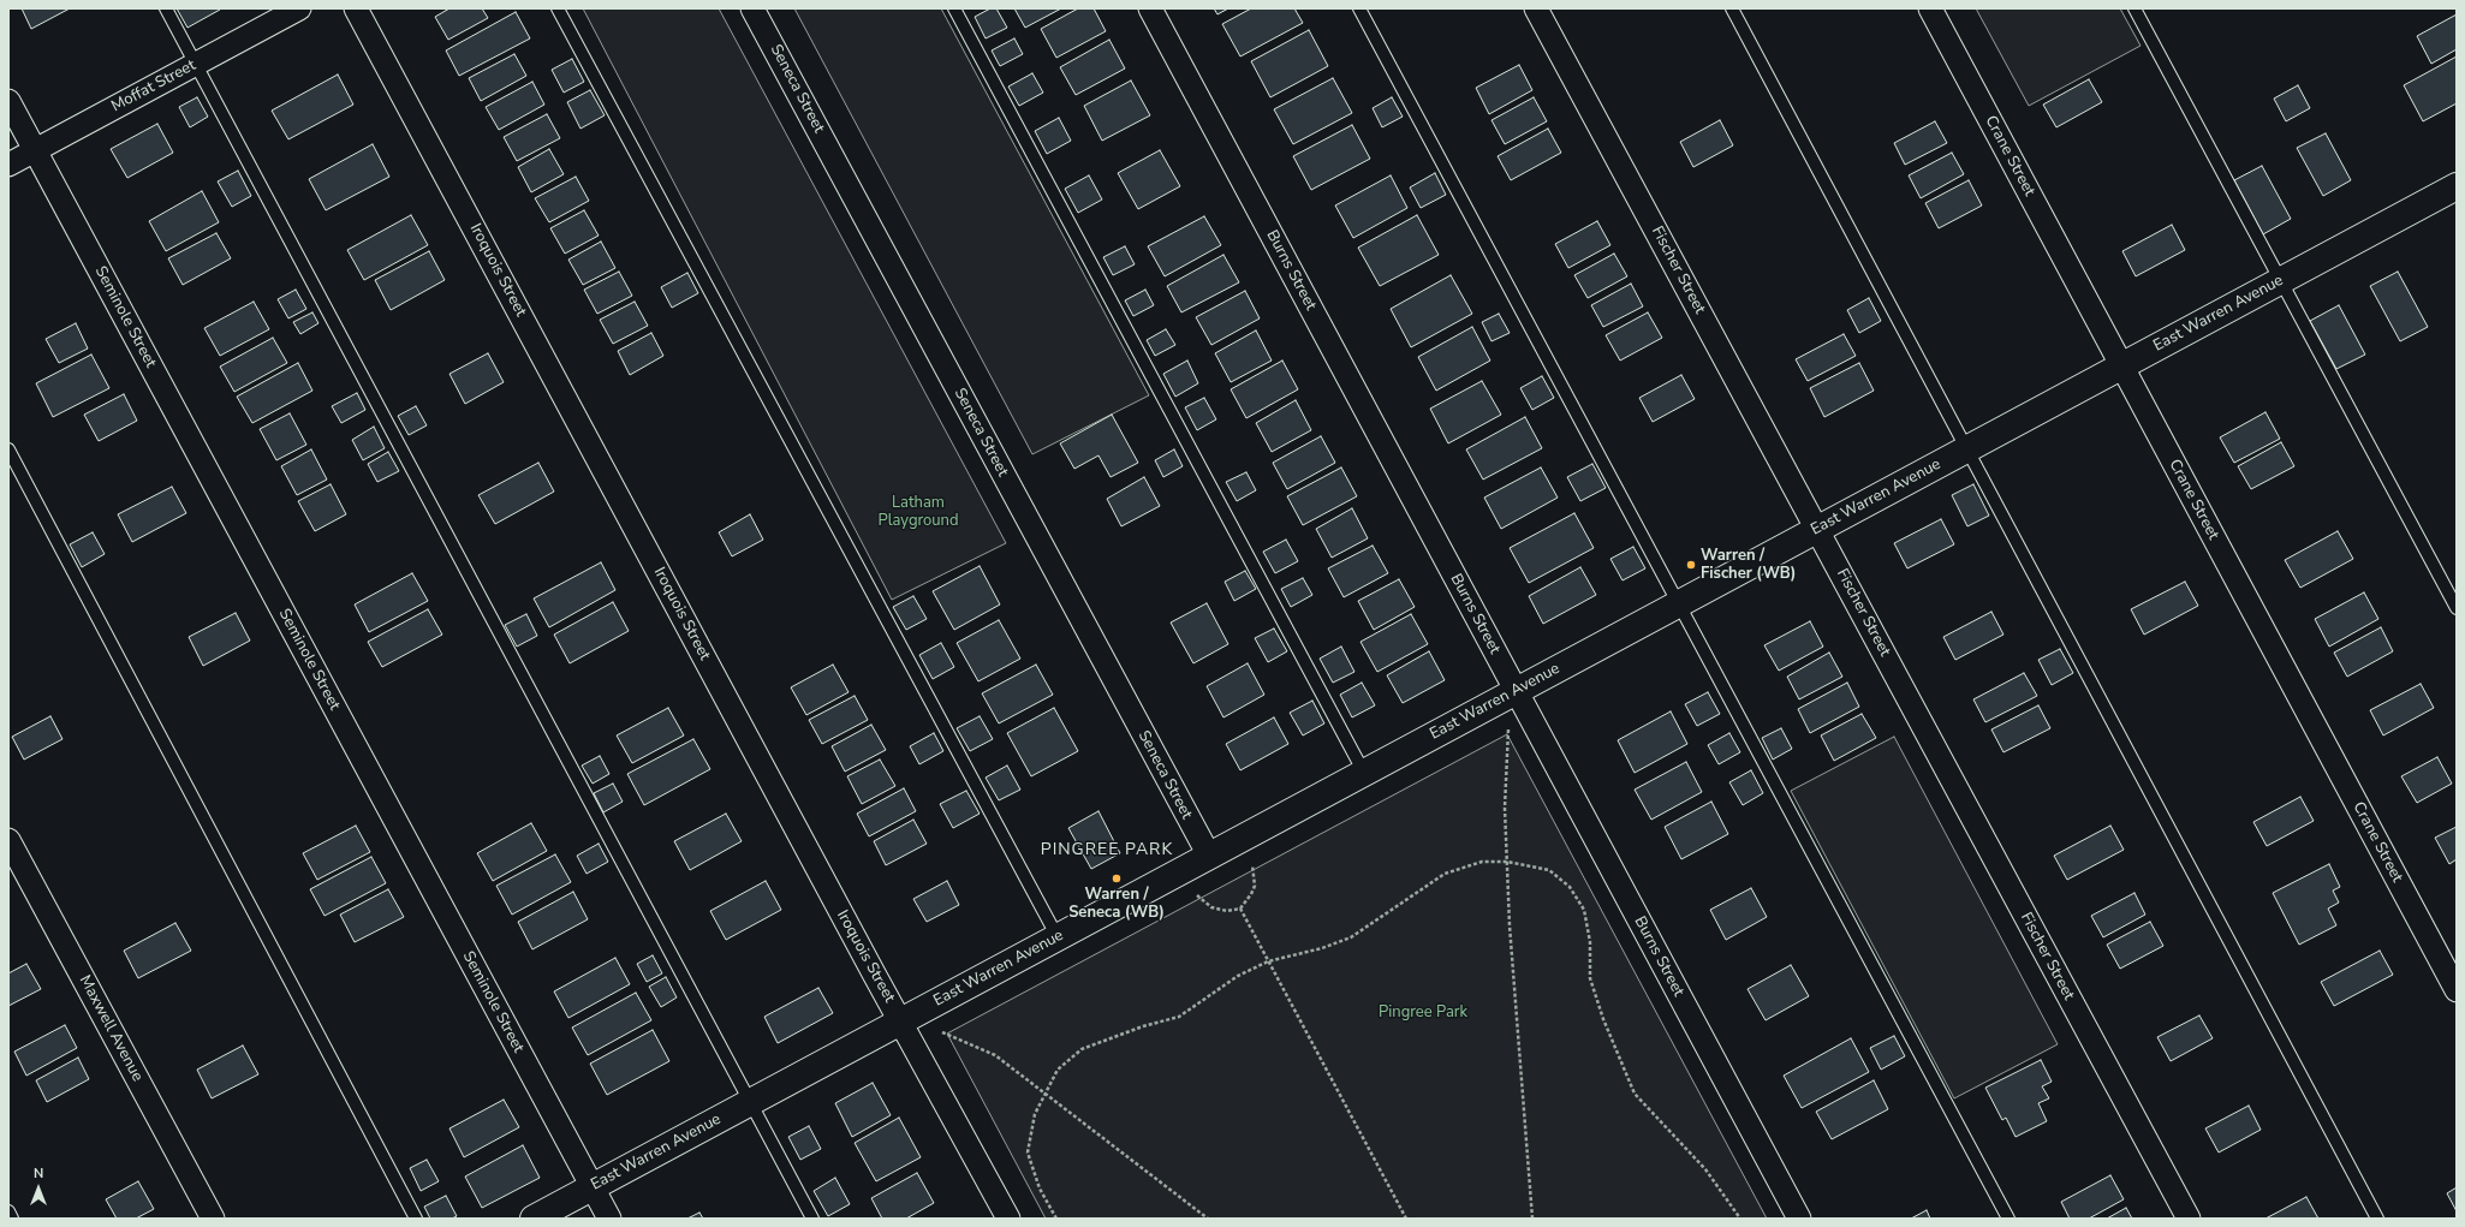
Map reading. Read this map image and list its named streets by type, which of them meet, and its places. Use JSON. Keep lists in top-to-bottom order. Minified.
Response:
{"streets":{"main road":["East Warren Avenue"],"street":["Moffat Street","Seneca Street","Crane Street","Iroquois Street","Burns Street","Fischer Street","Seminole Street","Maxwell Avenue"]},"crossings":[["Moffat Street","Seminole Street"],["Seneca Street","East Warren Avenue"],["Crane Street","East Warren Avenue"],["Iroquois Street","East Warren Avenue"],["Burns Street","East Warren Avenue"],["Fischer Street","East Warren Avenue"],["East Warren Avenue","Seminole Street"]],"districts":["PINGREE PARK"],"parks":["Latham Playground","Pingree Park"],"places":["Warren / Fischer (WB)","Warren / Seneca (WB)"],"north":"top"}
